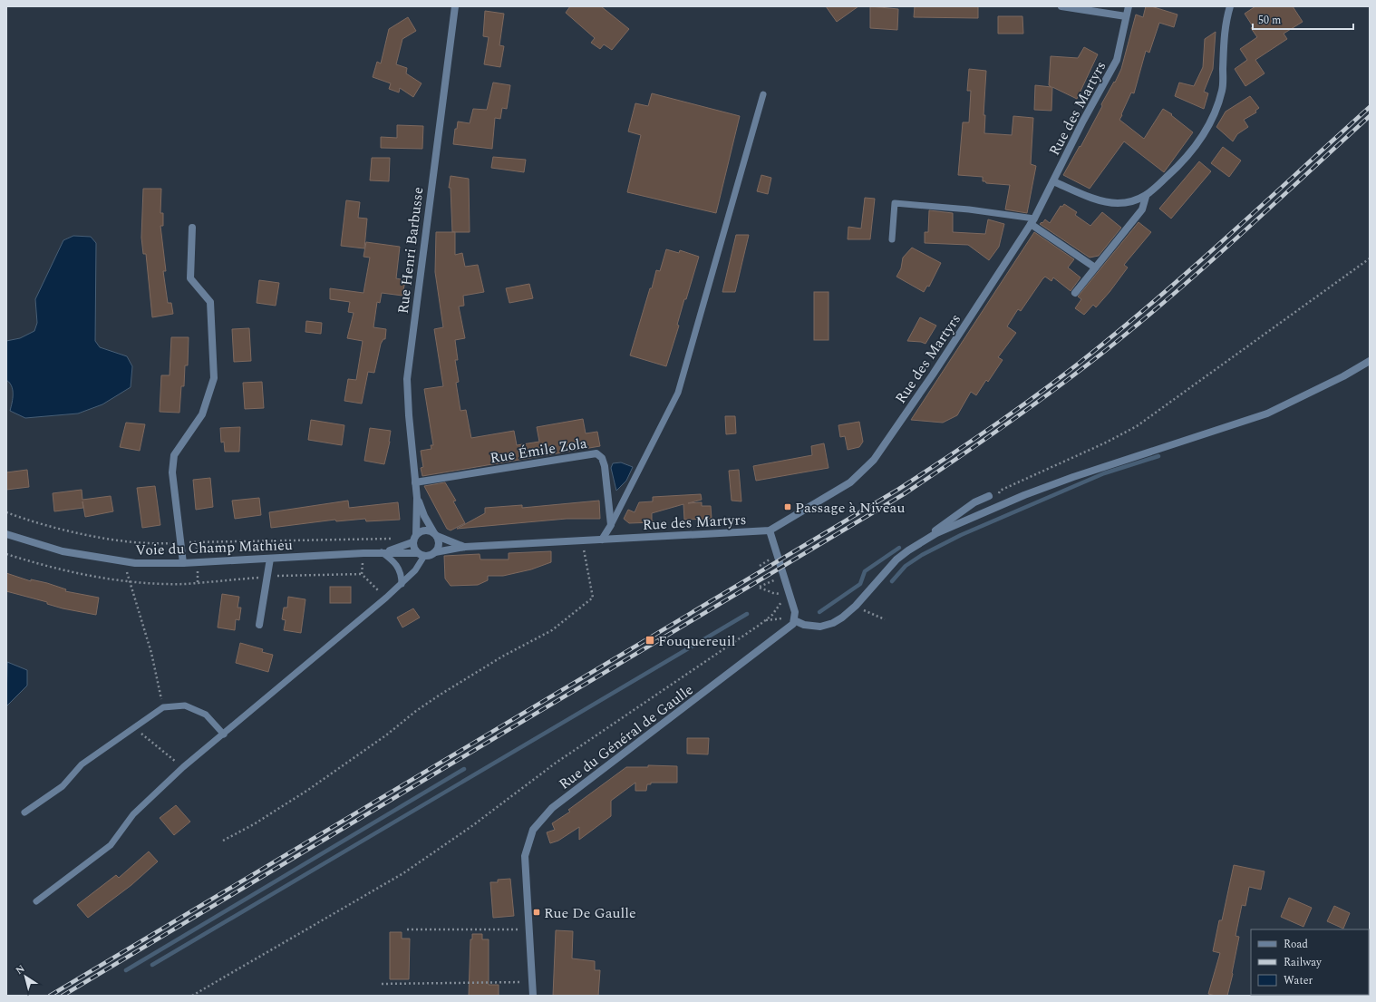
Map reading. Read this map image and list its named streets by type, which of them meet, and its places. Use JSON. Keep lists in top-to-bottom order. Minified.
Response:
{"streets":{"street":["Rue des Martyrs","Rue Henri Barbusse","Rue Émile Zola","Voie du Champ Mathieu","Rue du Général de Gaulle"]},"crossings":[["Rue Henri Barbusse","Rue Émile Zola"],["Rue Henri Barbusse","Voie du Champ Mathieu"]],"places":{"transit":["Passage à Niveau","Fouquereuil","Rue De Gaulle"]},"legend":["Road","Railway","Water"],"scale_bar":"50 m","north":"top left"}
